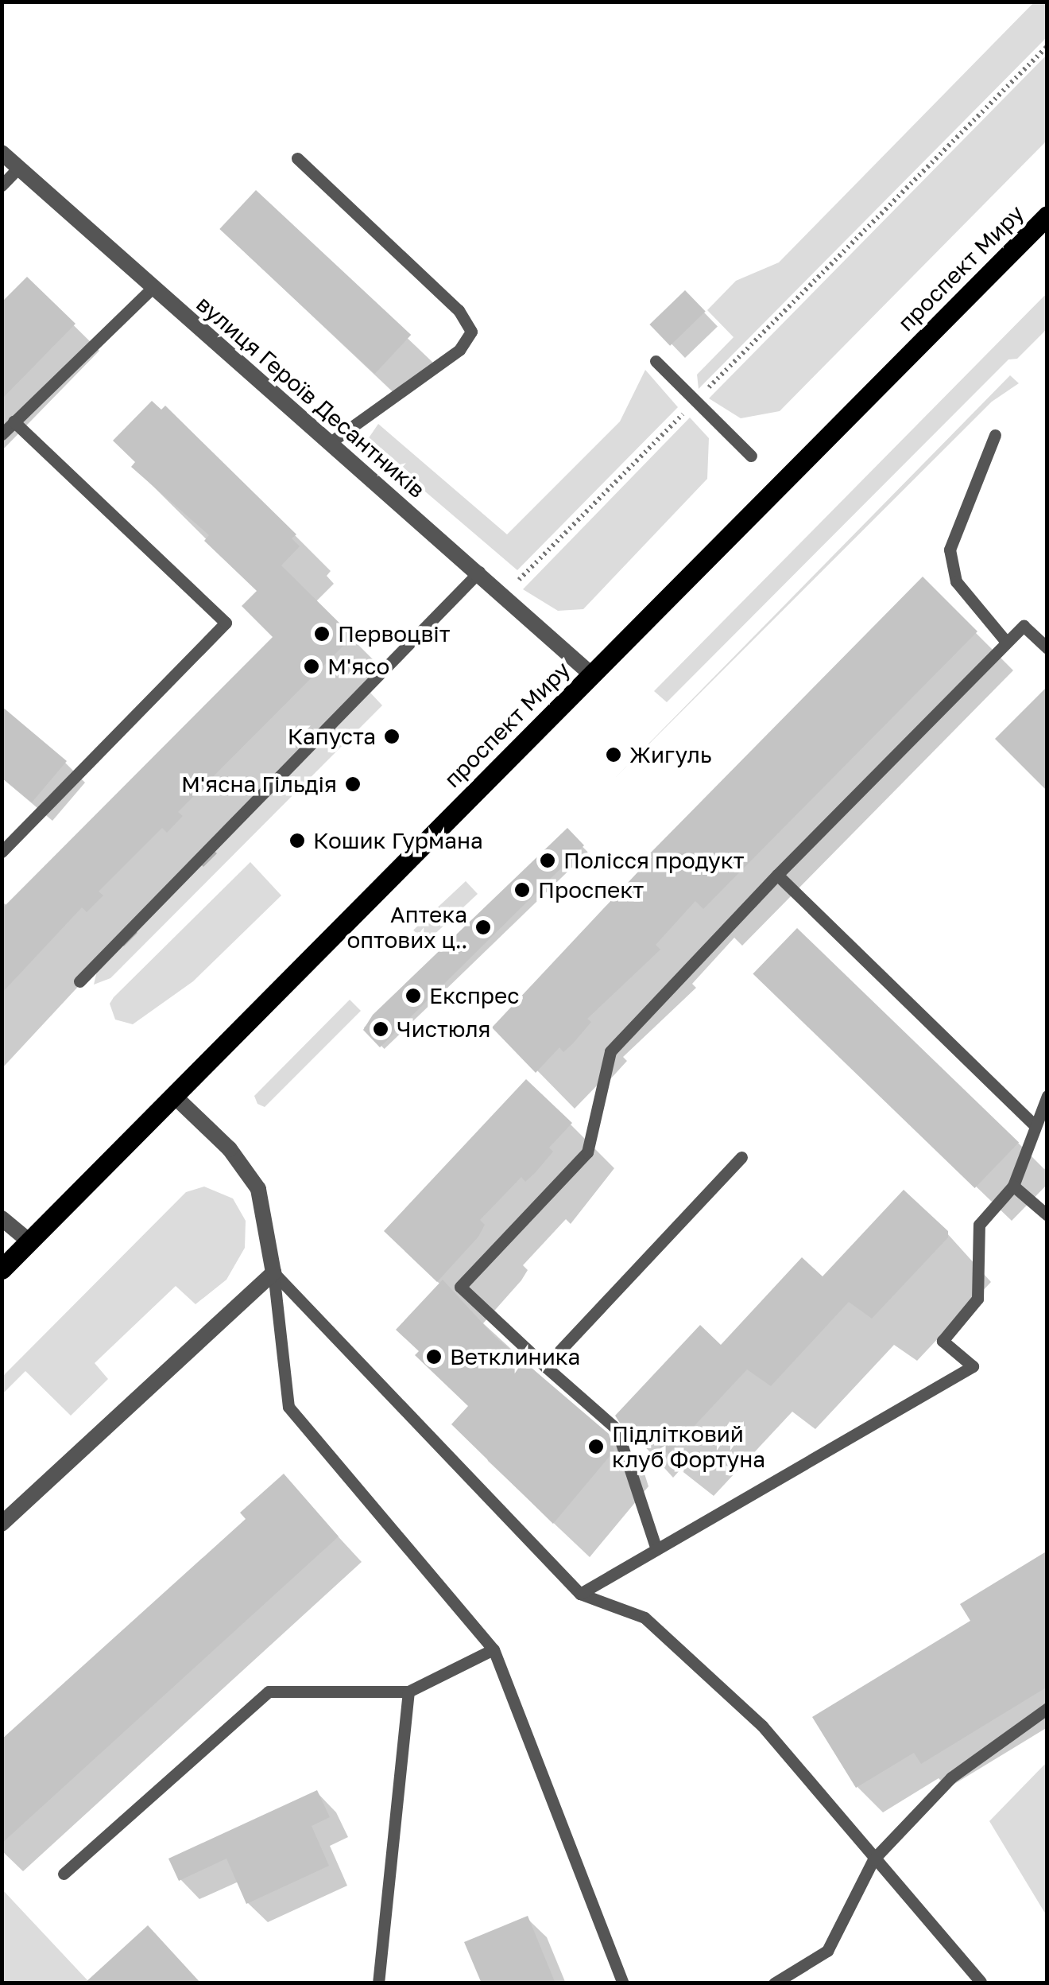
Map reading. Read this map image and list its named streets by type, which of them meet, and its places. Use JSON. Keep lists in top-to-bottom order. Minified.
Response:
{"streets":{"main road":["проспект Миру"],"street":["вулиця Героїв Десантників"]},"crossings":[["проспект Миру","вулиця Героїв Десантників"]],"places":["Первоцвіт","М'ясо","Капуста","Жигуль","М'ясна Гільдія","Кошик Гурмана","Полісся продукт","Проспект","Аптека оптових ц‥","Експрес","Чистюля","Ветклиника","Підлітковий клуб Фортуна"]}
